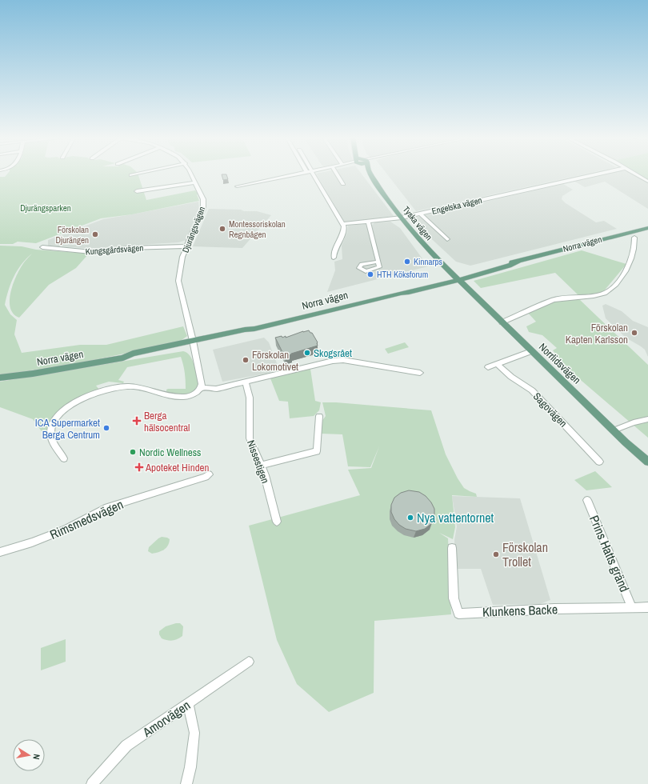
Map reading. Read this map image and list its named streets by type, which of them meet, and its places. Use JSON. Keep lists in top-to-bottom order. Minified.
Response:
{"streets":{"main road":["Tyska vägen","Norra vägen","Norrlidsvägen"],"street":["Engelska vägen","Djurängsvägen","Kungsgårdsvägen","Sagovägen","Nissestigen","Rimsmedsvägen","Prins Hatts gränd","Klunkens Backe","Amorvägen"]},"crossings":[["Engelska vägen","Tyska vägen"],["Tyska vägen","Norra vägen"],["Tyska vägen","Norrlidsvägen"],["Djurängsvägen","Norra vägen"],["Djurängsvägen","Kungsgårdsvägen"],["Norra vägen","Norrlidsvägen"],["Prins Hatts gränd","Klunkens Backe"]],"parks":["Djurängsparken"],"places":{"other":["Montessoriskolan Regnbågen","Förskolan Djurängen","Kinnarps","HTH Köksforum","Förskolan Kapten Karlsson","Skogsrået","Förskolan Lokomotivet","ICA Supermarket Berga Centrum","Nordic Wellness","Nya vattentornet","Förskolan Trollet"],"health":["Berga hälsocentral","Apoteket Hinden"]},"north":"right"}
